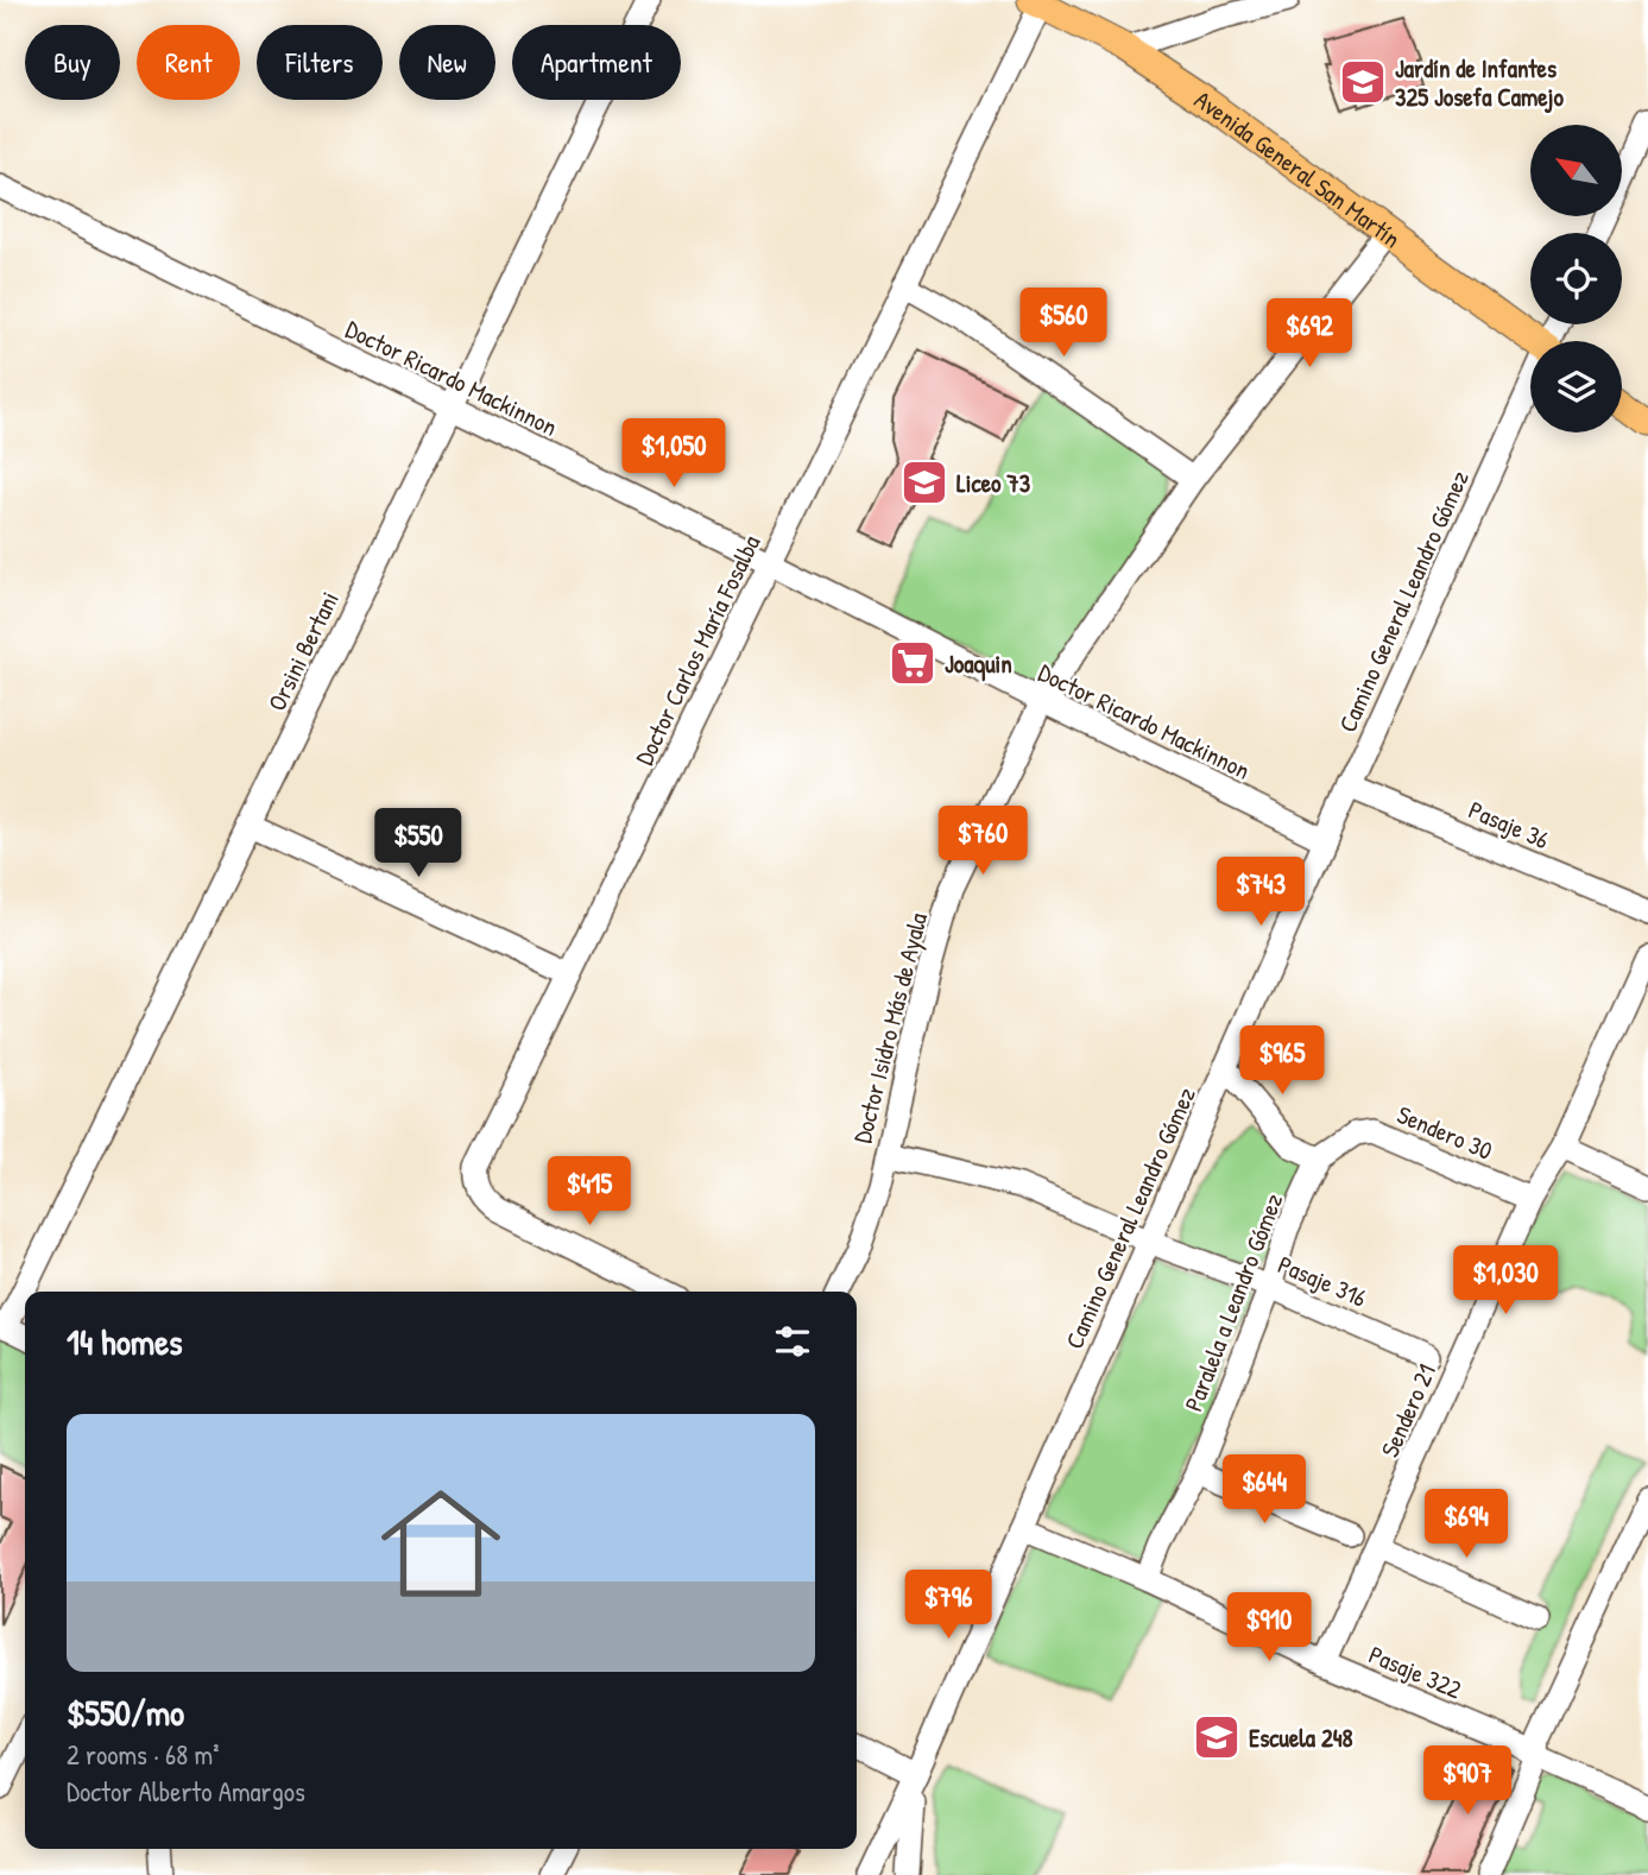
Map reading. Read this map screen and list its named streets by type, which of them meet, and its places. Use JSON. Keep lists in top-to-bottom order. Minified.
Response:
{"streets":{"main road":["Avenida General San Martín"],"street":["Doctor Ricardo Mackinnon","Camino General Leandro Gómez","Doctor Carlos María Fosalba","Orsini Bertani","Pasaje 36","Doctor Isidro Más de Ayala","Sendero 30","Pasaje 316","Paralela a Leandro Gómez","Sendero 21","Pasaje 322"]},"crossings":[["Avenida General San Martín","Doctor Carlos María Fosalba"],["Avenida General San Martín","Doctor Isidro Más de Ayala"],["Doctor Ricardo Mackinnon","Camino General Leandro Gómez"],["Doctor Ricardo Mackinnon","Doctor Carlos María Fosalba"],["Doctor Ricardo Mackinnon","Orsini Bertani"],["Doctor Ricardo Mackinnon","Doctor Isidro Más de Ayala"],["Camino General Leandro Gómez","Pasaje 36"],["Camino General Leandro Gómez","Pasaje 316"],["Camino General Leandro Gómez","Pasaje 322"],["Doctor Isidro Más de Ayala","Pasaje 316"],["Sendero 30","Paralela a Leandro Gómez"],["Sendero 30","Sendero 21"],["Pasaje 316","Paralela a Leandro Gómez"],["Paralela a Leandro Gómez","Pasaje 322"],["Sendero 21","Pasaje 322"]],"places":{"school or university":["Jardín de Infantes 325 Josefa Camejo","Liceo 73","Escuela 248"],"supermarket":["Joaquin"]},"north":"top left","page":{"chip":["Buy","Rent","Filters","New","Apartment"],"price":["$560","$692","$1,050","$760","$550","$743","$965","$415","$1,030","$644","$694","$796","$910","$907"],"heading":"14 homes","list":[{"name":"$550/mo","note":"2 rooms · 68 m² · Doctor Alberto Amargos"}]}}
